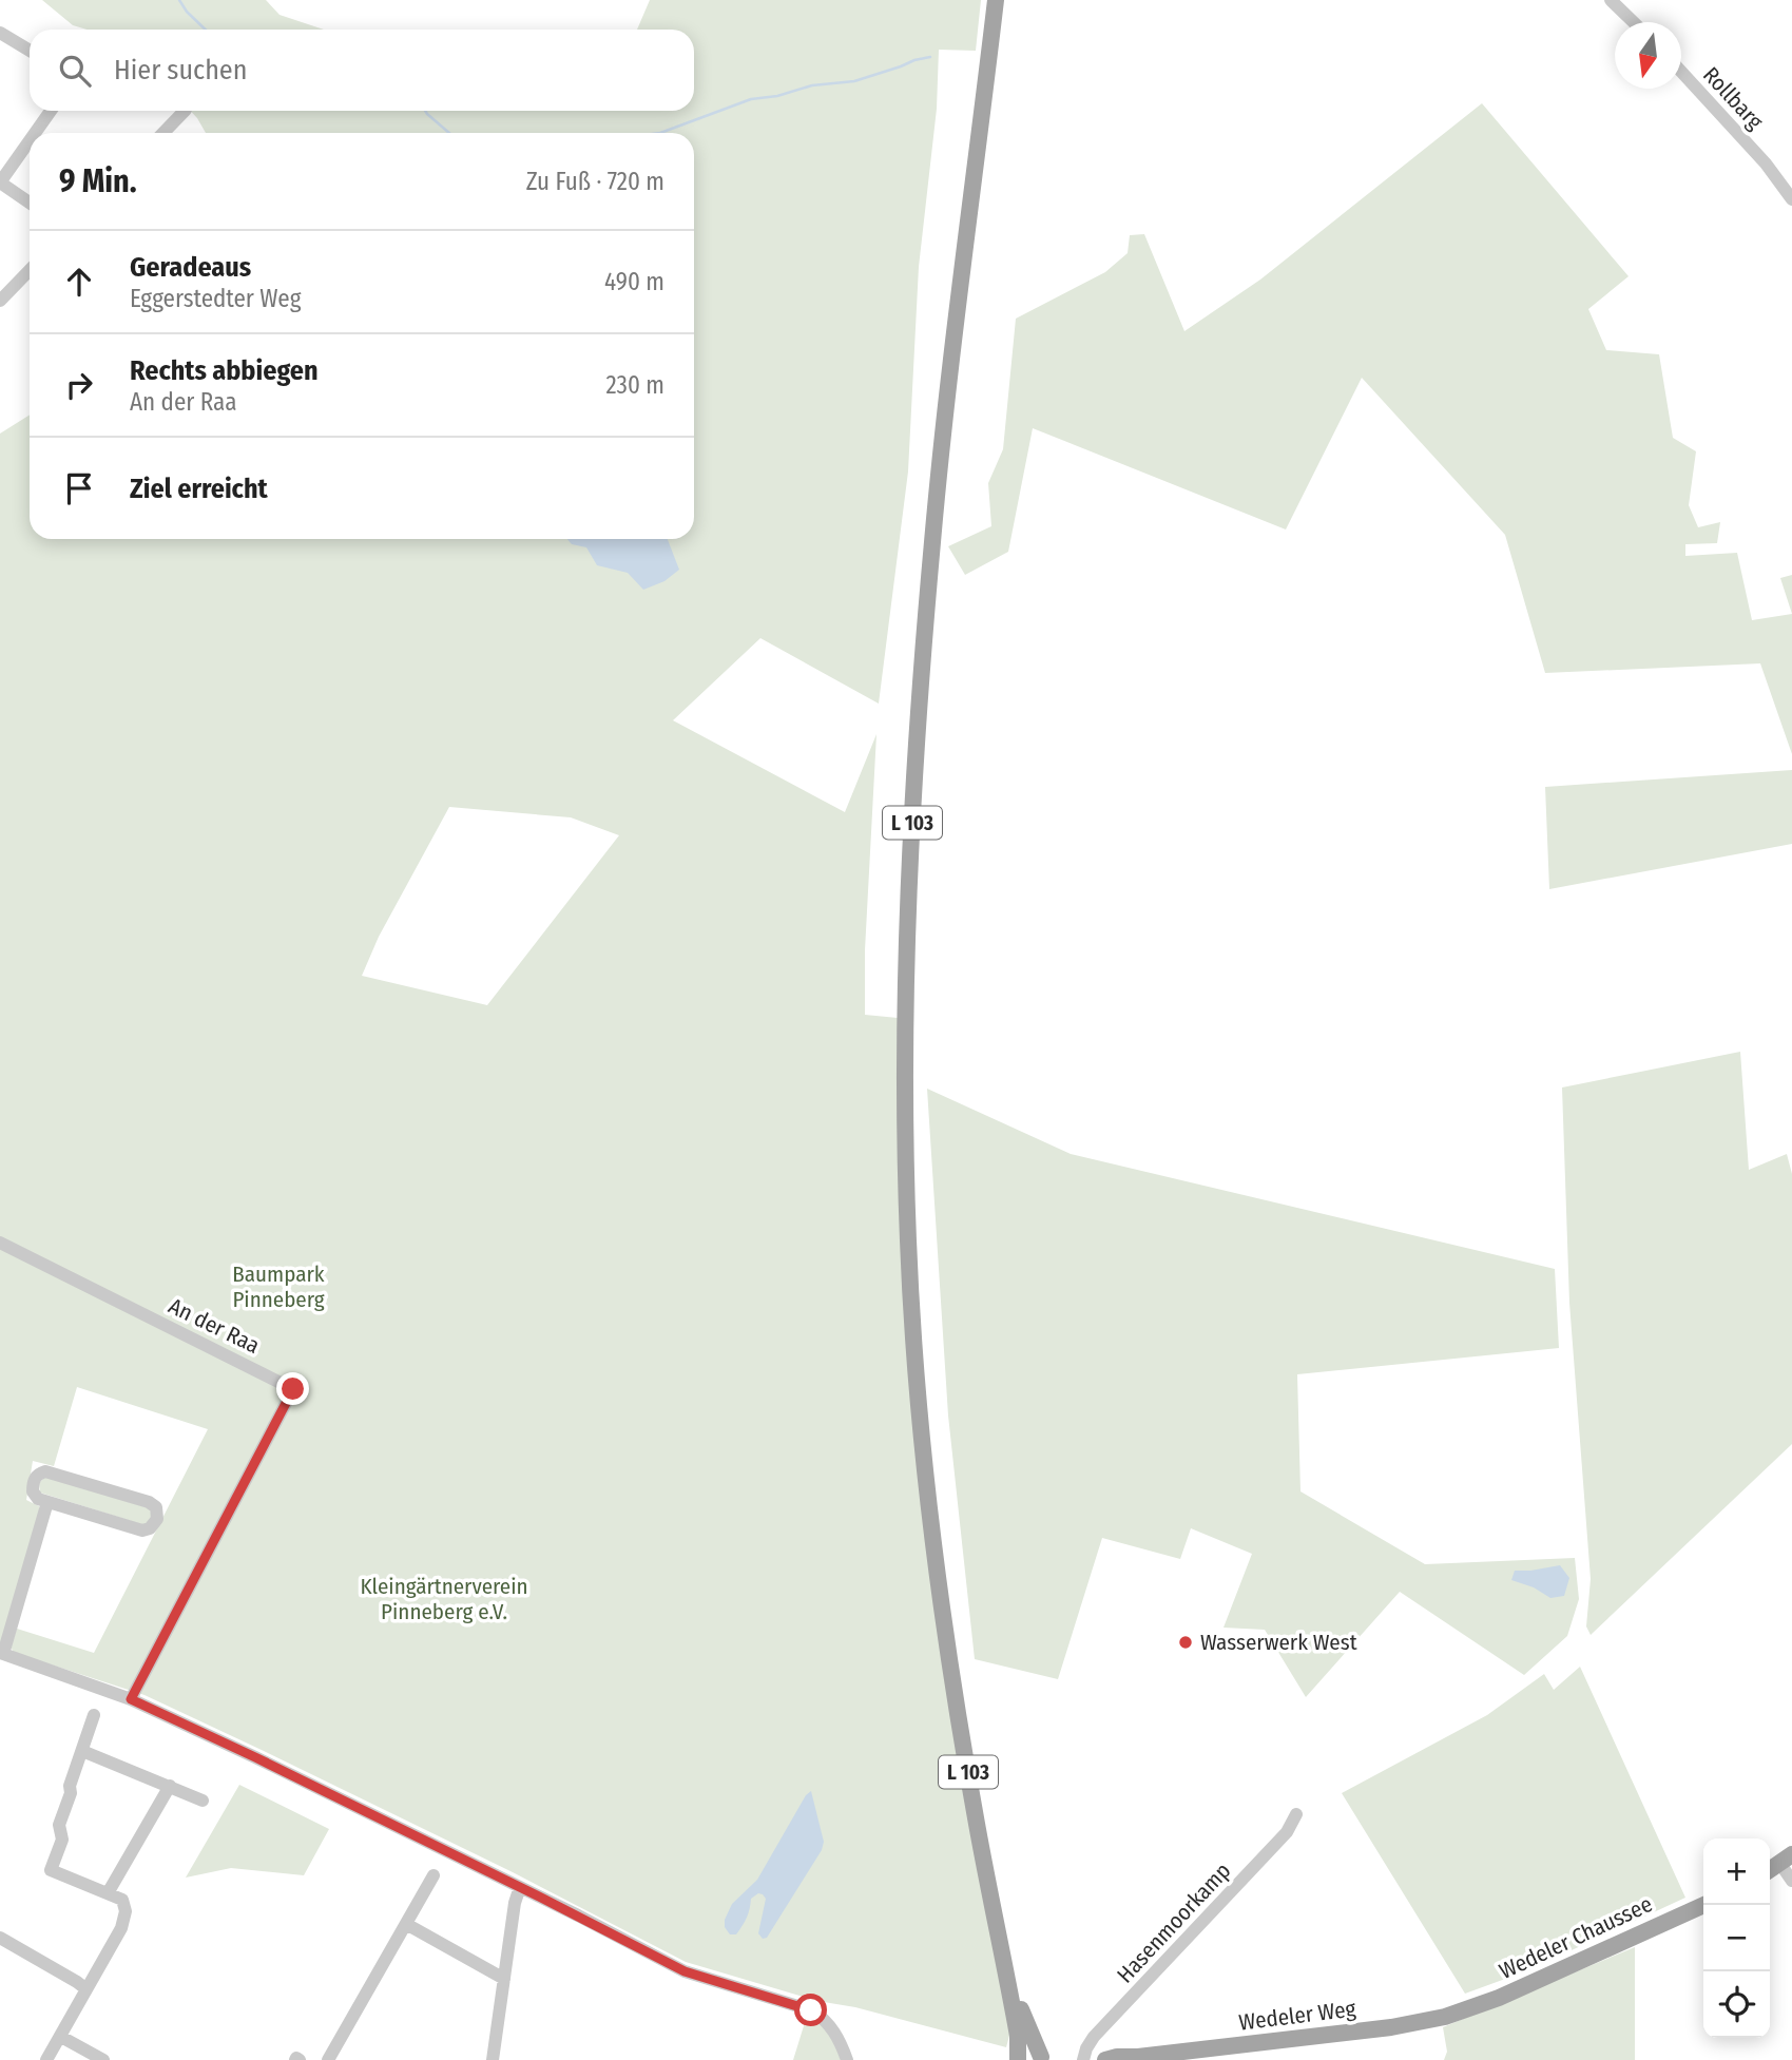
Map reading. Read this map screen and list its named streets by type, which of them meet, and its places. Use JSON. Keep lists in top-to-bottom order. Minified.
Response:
{"streets":{"main road":["L 103","Wedeler Chaussee","Wedeler Weg"],"street":["Rollbarg","An der Raa","Hasenmoorkamp"]},"crossings":[["Wedeler Chaussee","Wedeler Weg"]],"parks":["Baumpark Pinneberg","Kleingärtnerverein Pinneberg e.V."],"places":["Wasserwerk West"],"north":"bottom","page":{"search":"Hier suchen","heading":["9 Min.","Zu Fuß · 720 m"],"list":[["Geradeaus","Eggerstedter Weg","490 m"],["Rechts abbiegen","An der Raa","230 m"],"Ziel erreicht"],"map_buttons":["+","−"]}}
